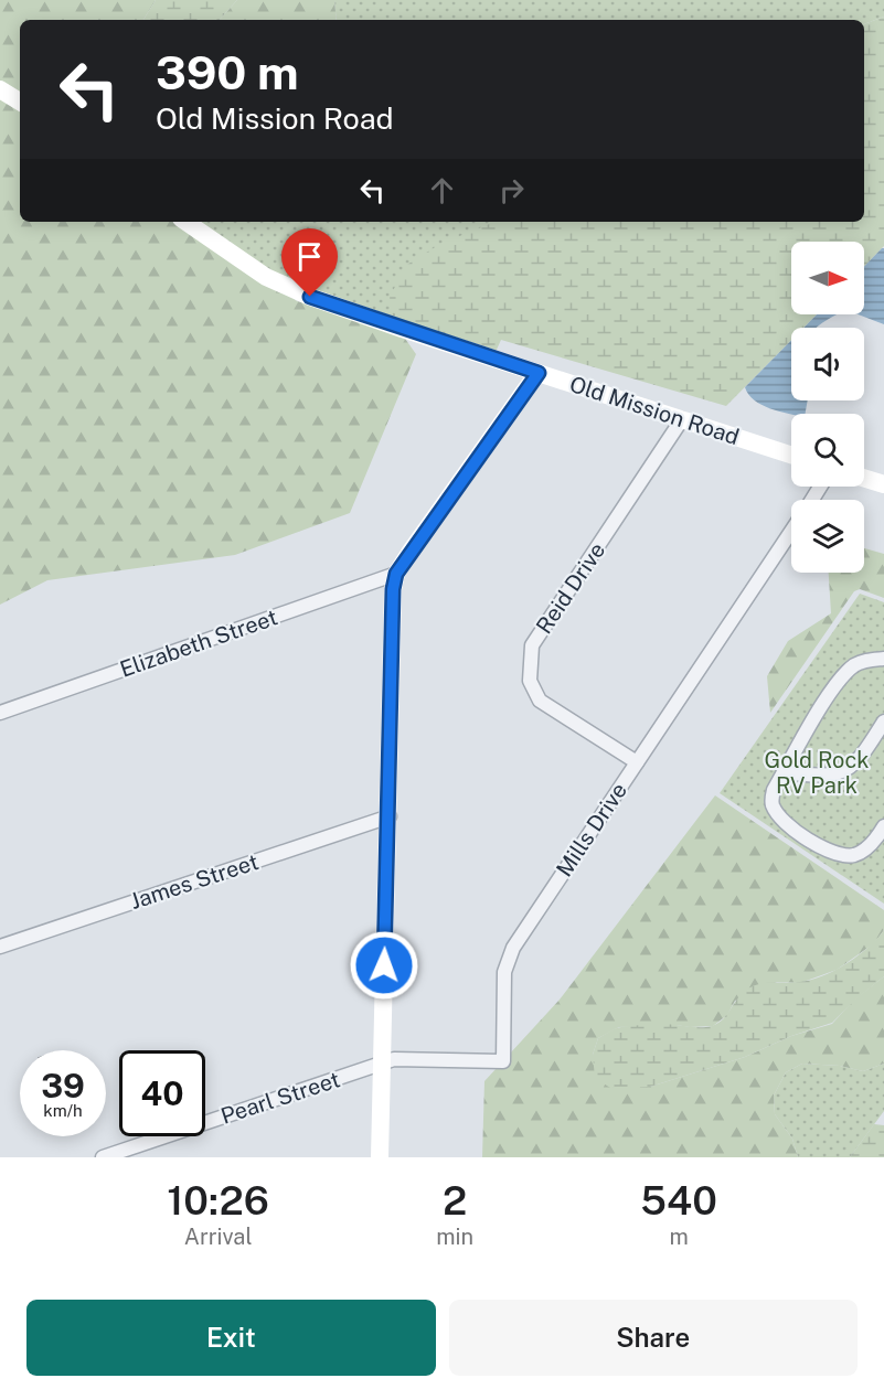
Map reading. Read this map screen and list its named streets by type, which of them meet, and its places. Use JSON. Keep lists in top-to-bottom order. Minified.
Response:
{"streets":{"street":["Old Mission Road","Reid Drive","Elizabeth Street","Mills Drive","James Street","Pearl Street"]},"crossings":[["Old Mission Road","Reid Drive"],["Reid Drive","Mills Drive"],["Mills Drive","Pearl Street"]],"parks":["Gold Rock RV Park"],"north":"right","page":{"turn":["390 m","Old Mission Road"],"speed":"39 km/h","limit":"40","eta":["10:26","Arrival","2","min","540","m"],"buttons":["Exit","Share"]}}
